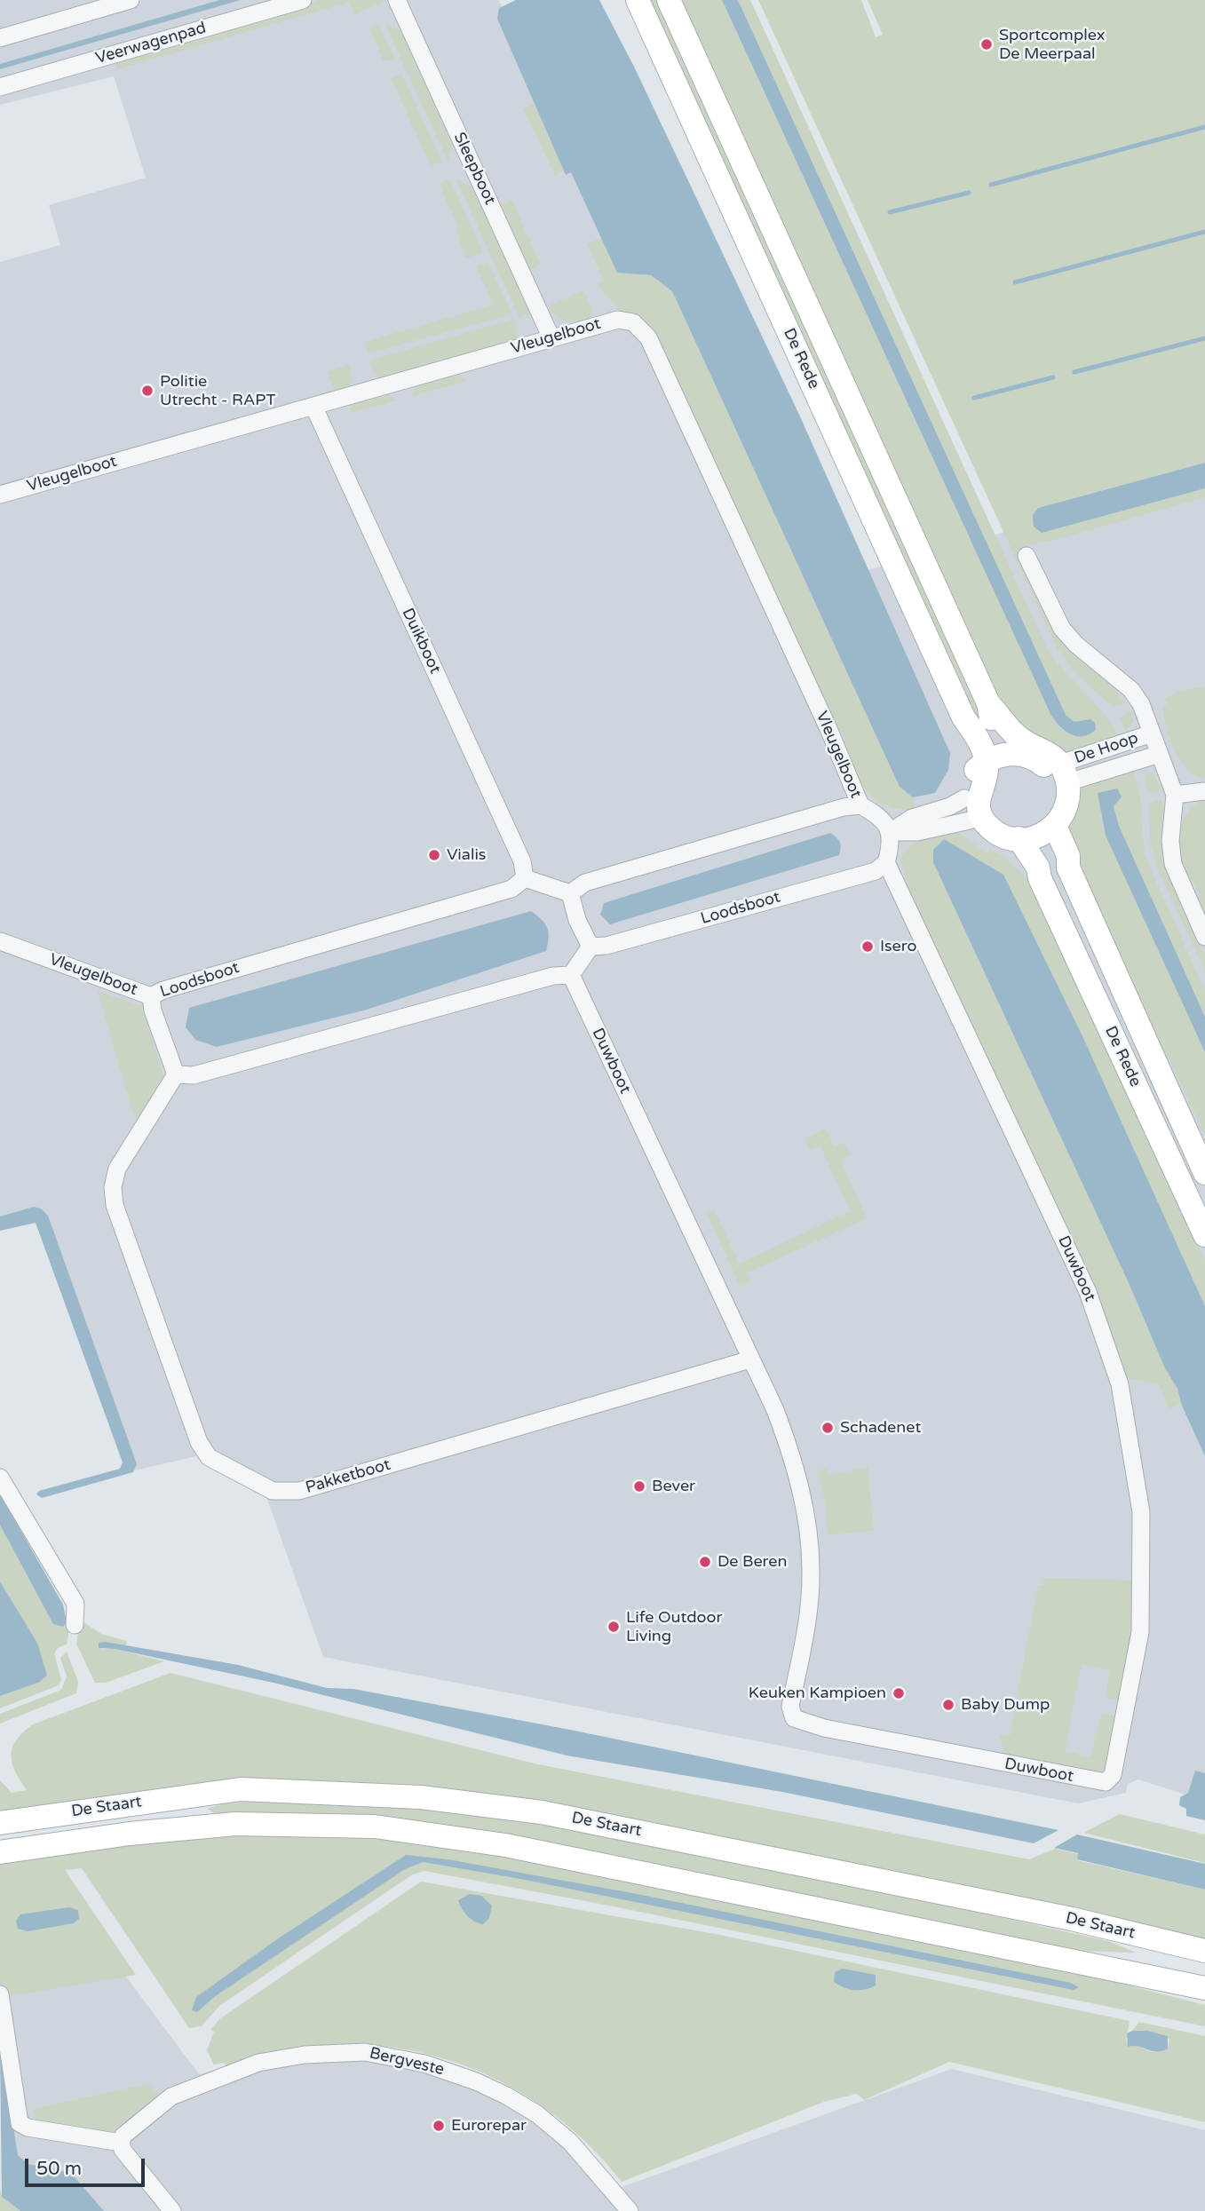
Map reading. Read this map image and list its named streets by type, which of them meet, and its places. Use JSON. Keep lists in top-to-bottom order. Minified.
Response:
{"streets":{"main road":["De Rede","De Staart"],"street":["Veerwagenpad","Sleepboot","Vleugelboot","Duikboot","De Hoop","Loodsboot","Duwboot","Pakketboot","Bergveste"]},"crossings":[["Sleepboot","Vleugelboot"],["Vleugelboot","Duikboot"],["Vleugelboot","Loodsboot"],["De Rede","De Hoop"],["Duikboot","Loodsboot"],["Loodsboot","Duwboot"],["Loodsboot","Pakketboot"],["Duwboot","Pakketboot"]],"places":["Sportcomplex De Meerpaal","Politie Utrecht - RAPT","Vialis","Isero","Schadenet","Bever","De Beren","Life Outdoor Living","Keuken Kampioen","Baby Dump","Eurorepar"],"scale_bar":"50 m"}
